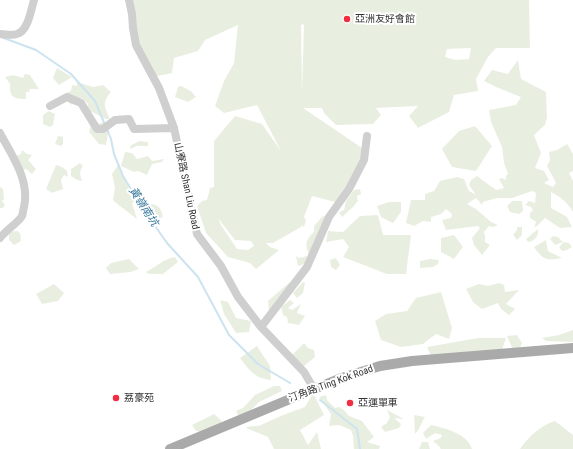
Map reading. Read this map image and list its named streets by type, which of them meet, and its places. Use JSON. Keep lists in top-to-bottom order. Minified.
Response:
{"streets":{"main road":["汀角路 Ting Kok Road"],"street":["山寮路 Shan Liu Road"]},"crossings":[["山寮路 Shan Liu Road","汀角路 Ting Kok Road"]],"water":["黃嶺南坑"],"places":["亞洲友好會館","荔豪苑","亞運單車"]}
